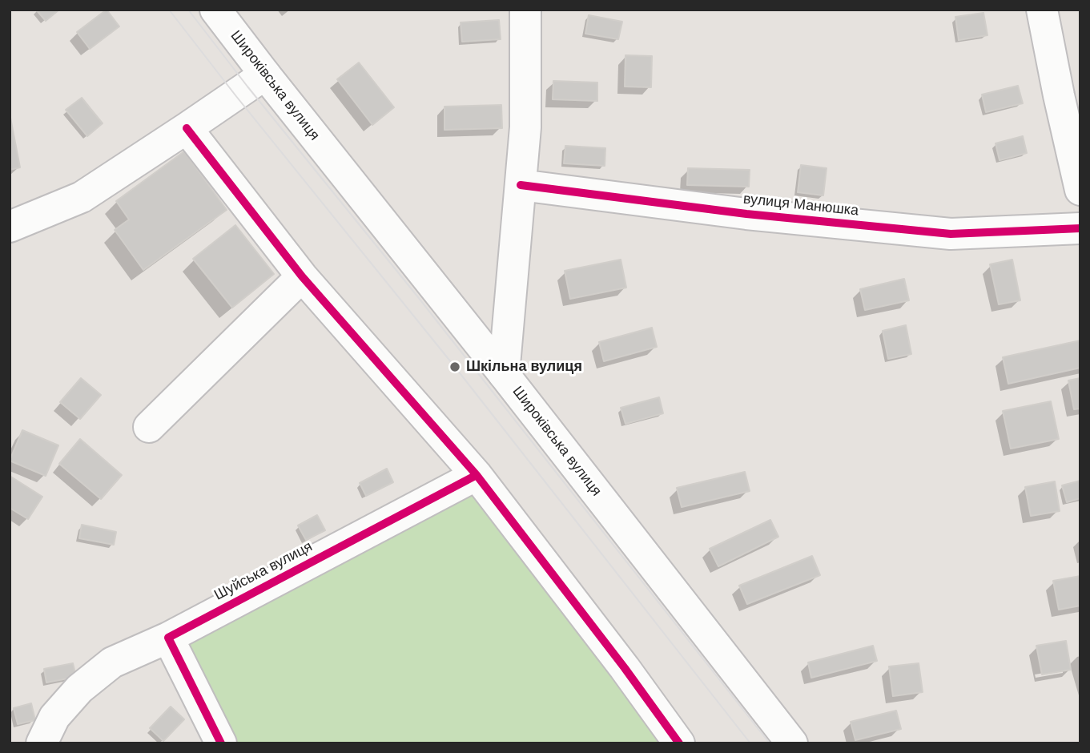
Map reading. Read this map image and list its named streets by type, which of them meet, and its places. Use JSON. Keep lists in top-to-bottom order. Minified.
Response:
{"streets":{"street":["Широківська вулиця","вулиця Манюшка","Шуйська вулиця"]},"places":["Шкільна вулиця"]}
